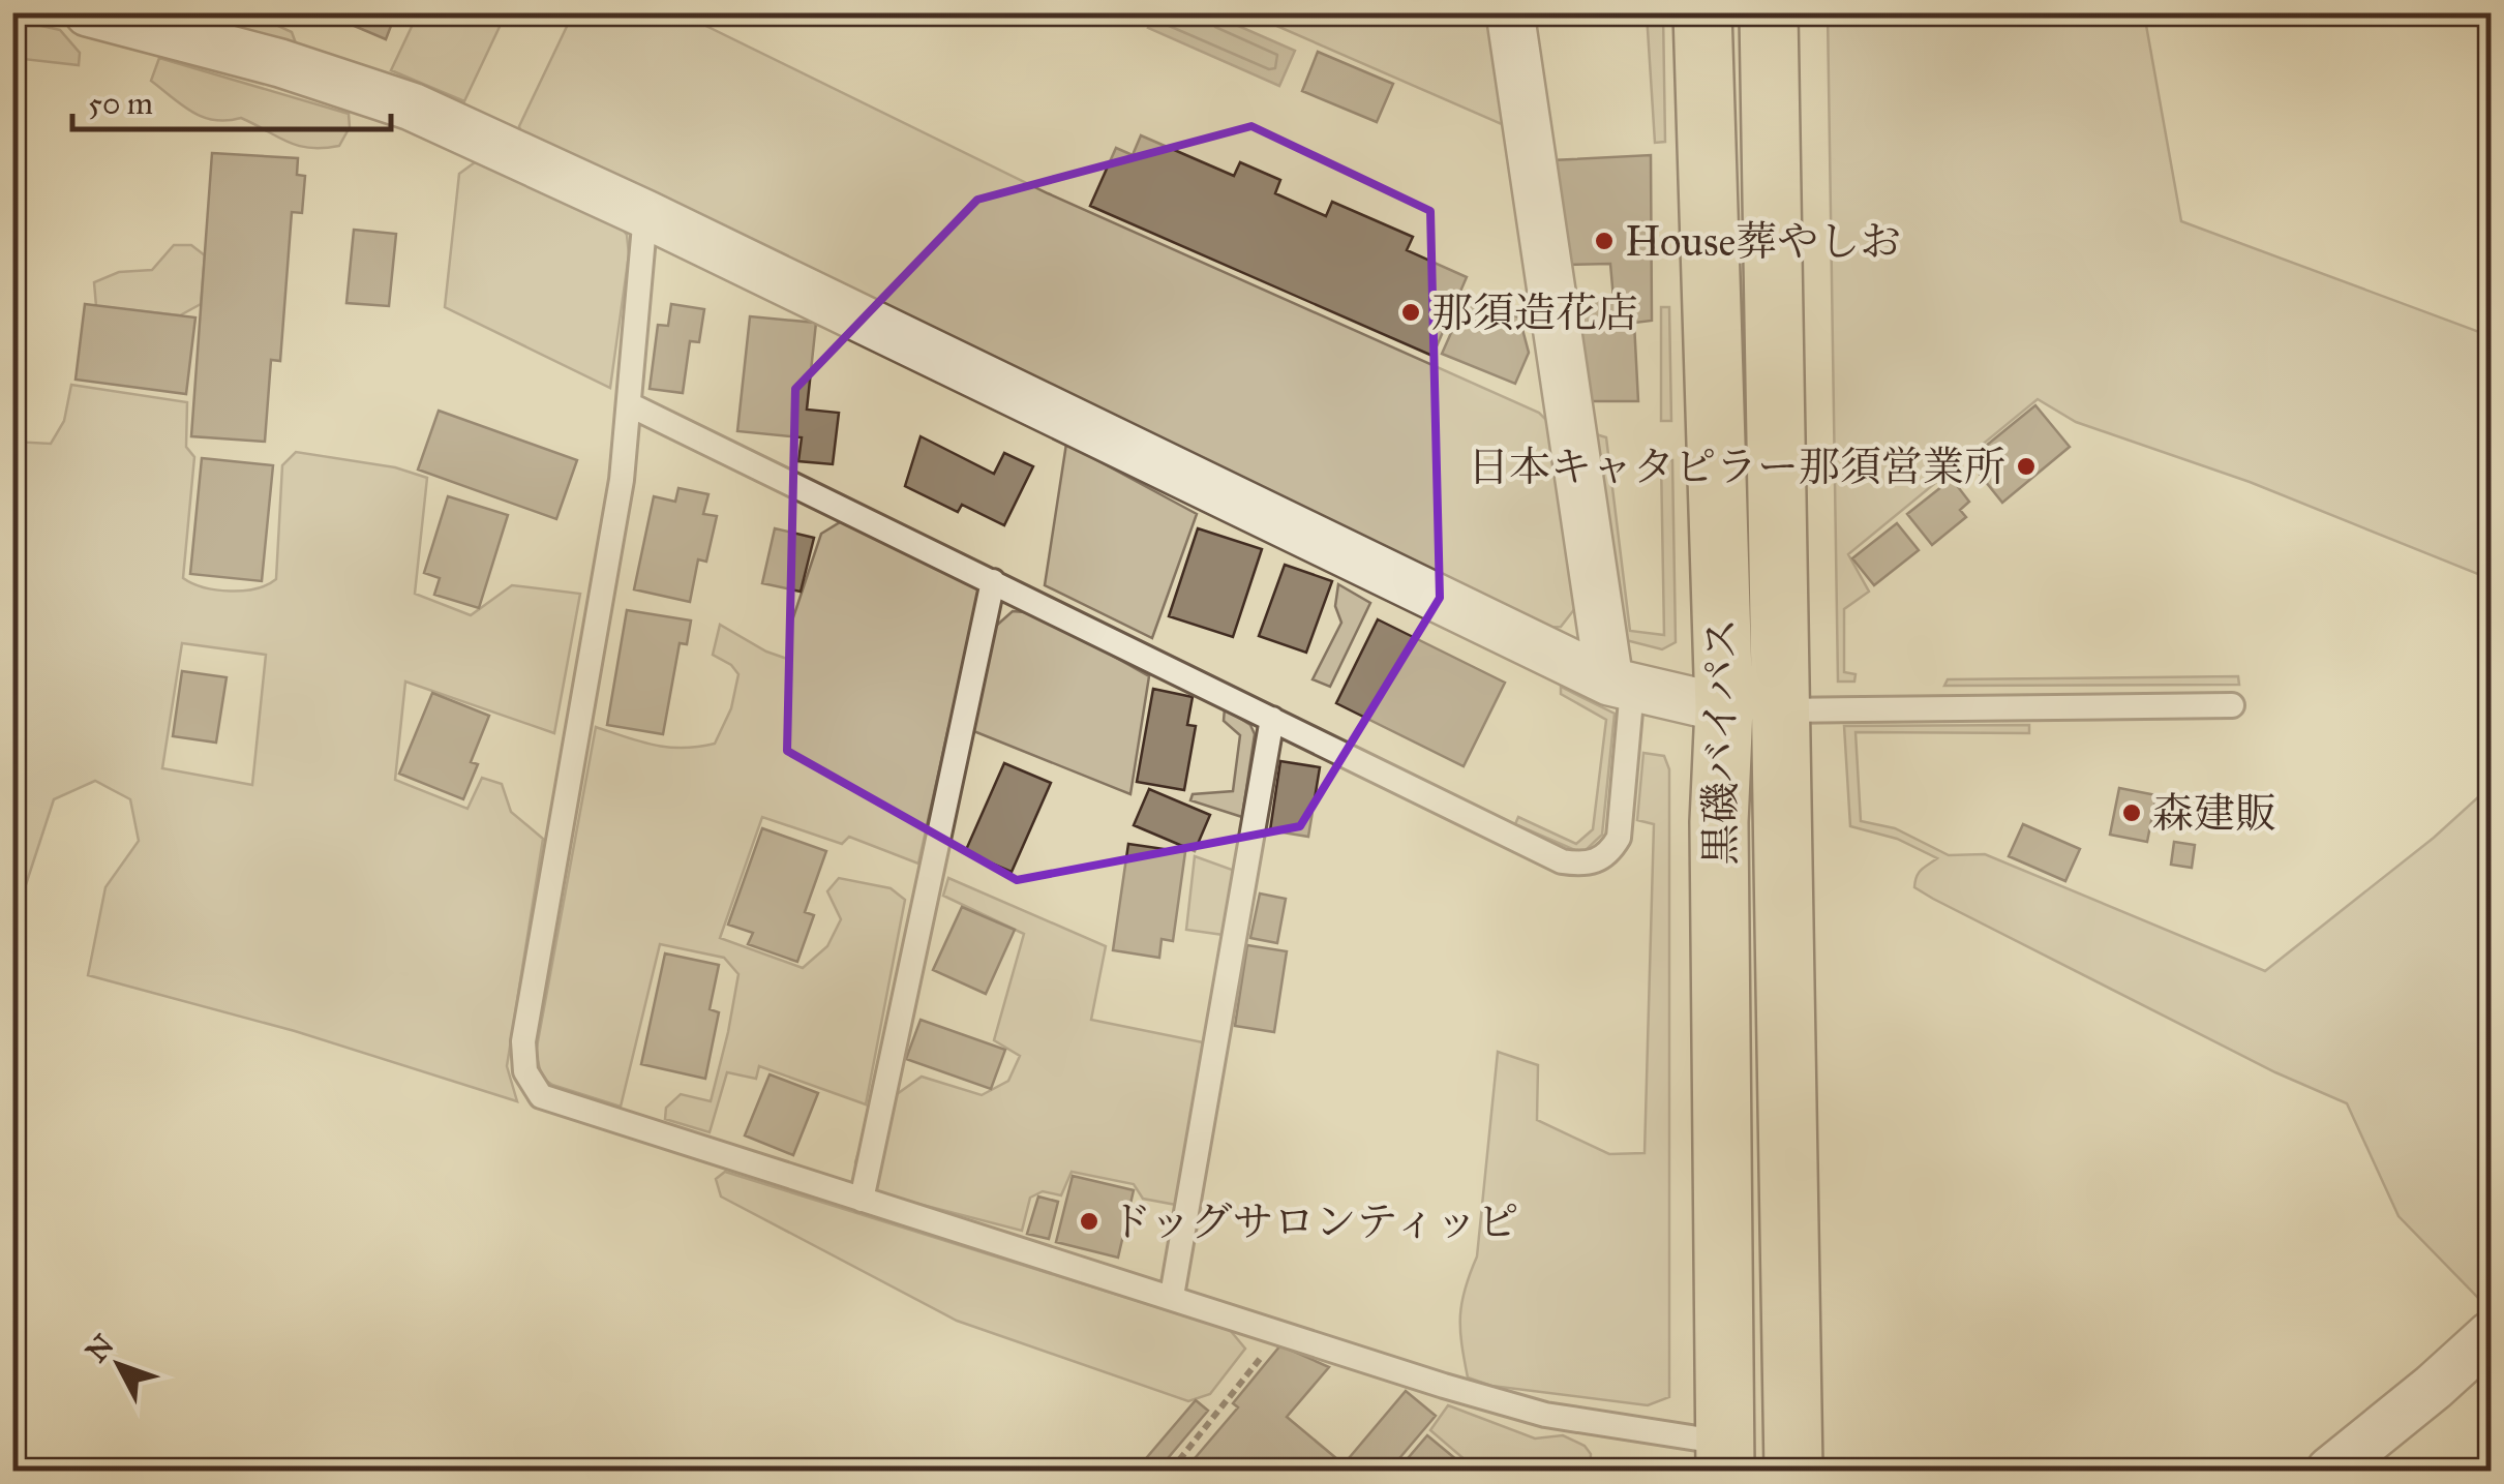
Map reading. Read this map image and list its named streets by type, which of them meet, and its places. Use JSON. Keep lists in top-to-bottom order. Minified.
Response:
{"streets":{"highway":["黒磯バイパス"]},"places":["House葬やしお","那須造花店","日本キャタピラー那須営業所","森建販","ドッグサロンティッピ"],"scale_bar":"50 m","north":"top left"}
